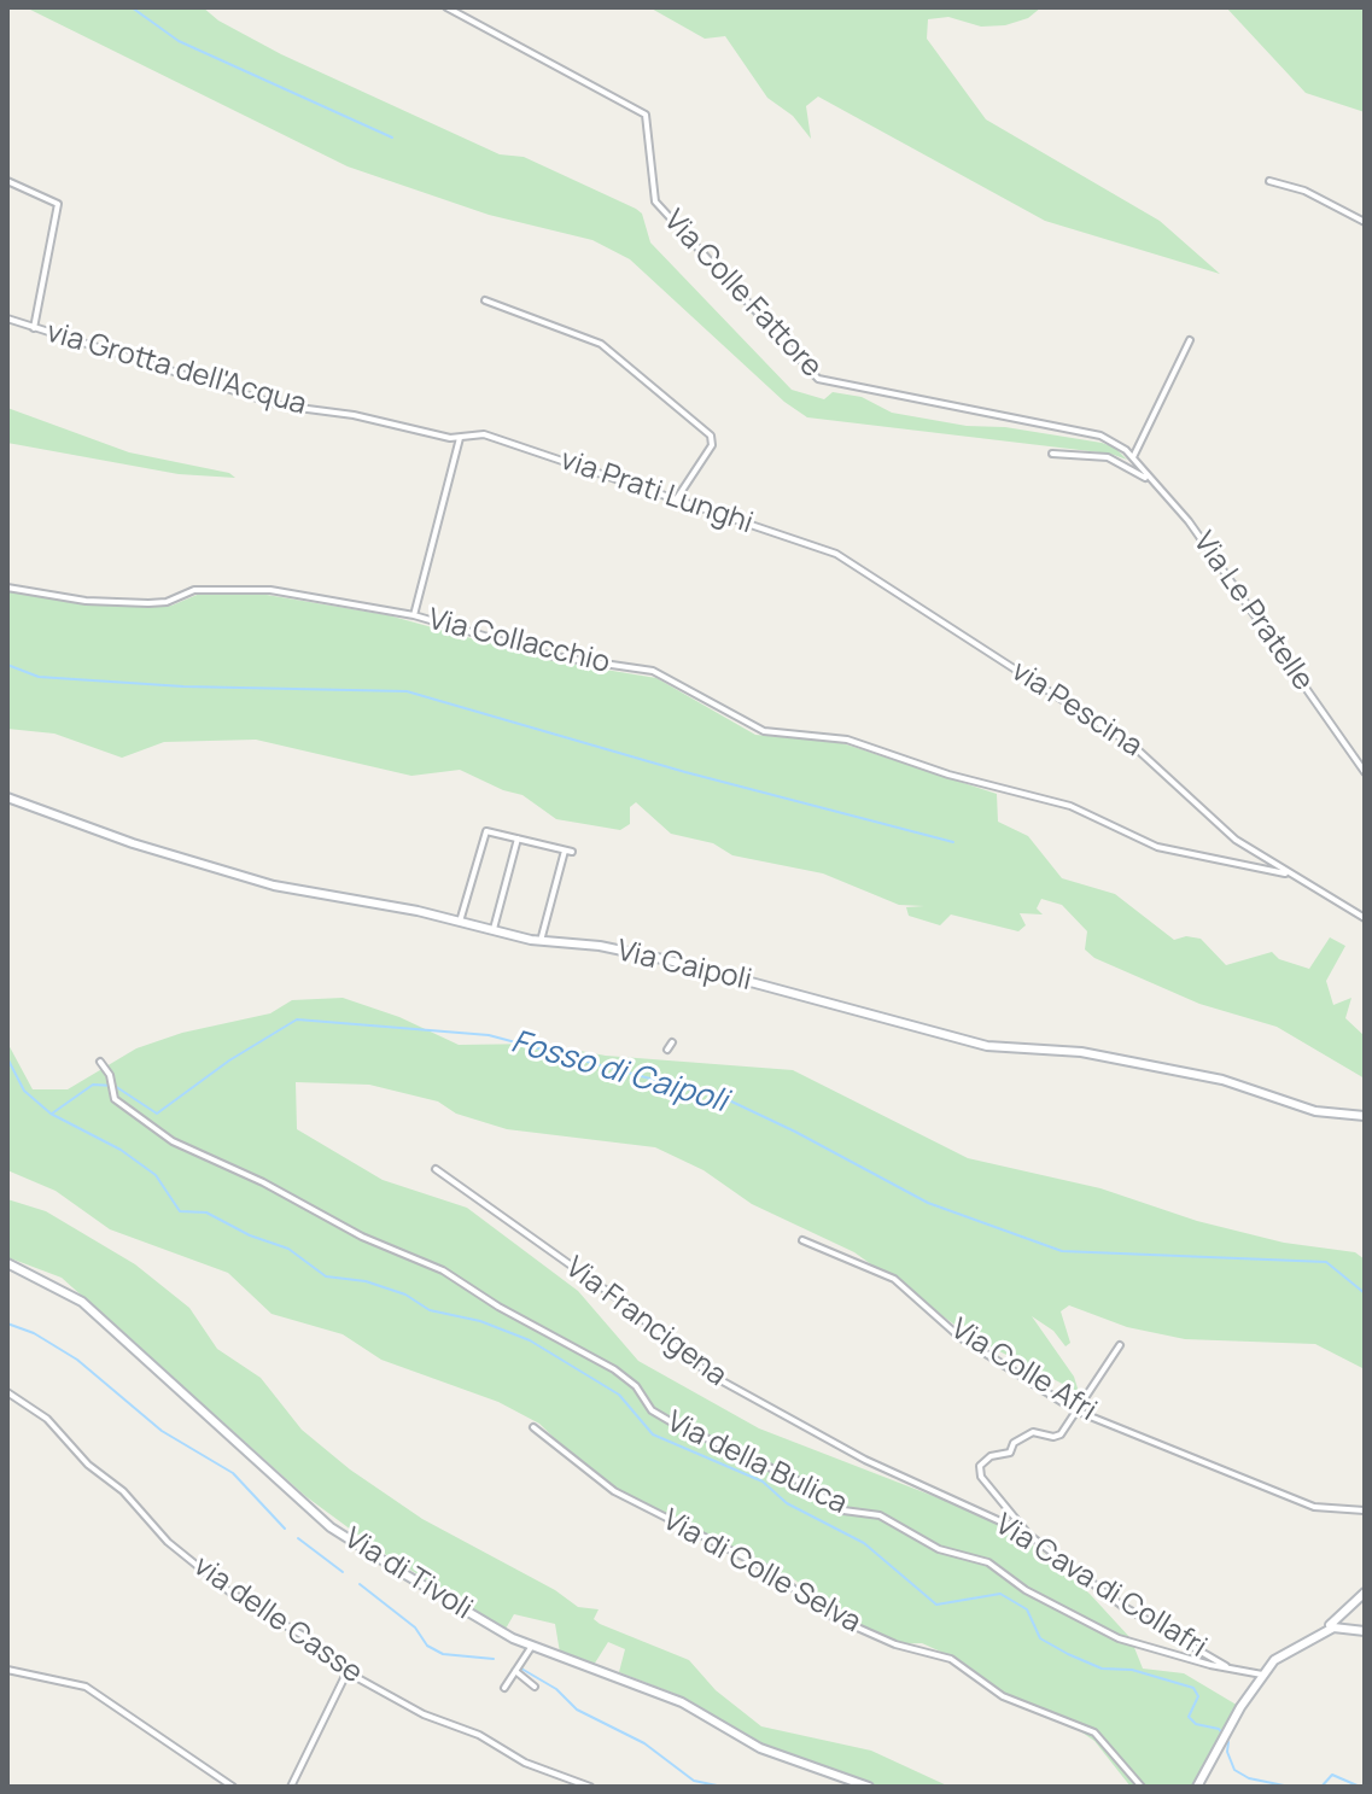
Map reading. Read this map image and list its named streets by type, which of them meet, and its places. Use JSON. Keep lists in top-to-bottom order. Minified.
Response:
{"streets":{"street":["Via Colle Fattore","via Grotta dell'Acqua","via Prati Lunghi","Via Le Pratelle","Via Collacchio","via Pescina","Via Caipoli","Via Francigena","Via Colle Afri","Via della Bulica","Via di Colle Selva","Via di Tivoli","Via Cava di Collafri","via delle Casse"]},"crossings":[["Via Colle Fattore","Via Le Pratelle"],["via Grotta dell'Acqua","via Prati Lunghi"],["via Prati Lunghi","via Pescina"],["Via Collacchio","via Pescina"],["Via Francigena","Via Cava di Collafri"],["Via della Bulica","Via Cava di Collafri"]],"water":["Fosso di Caipoli"]}
